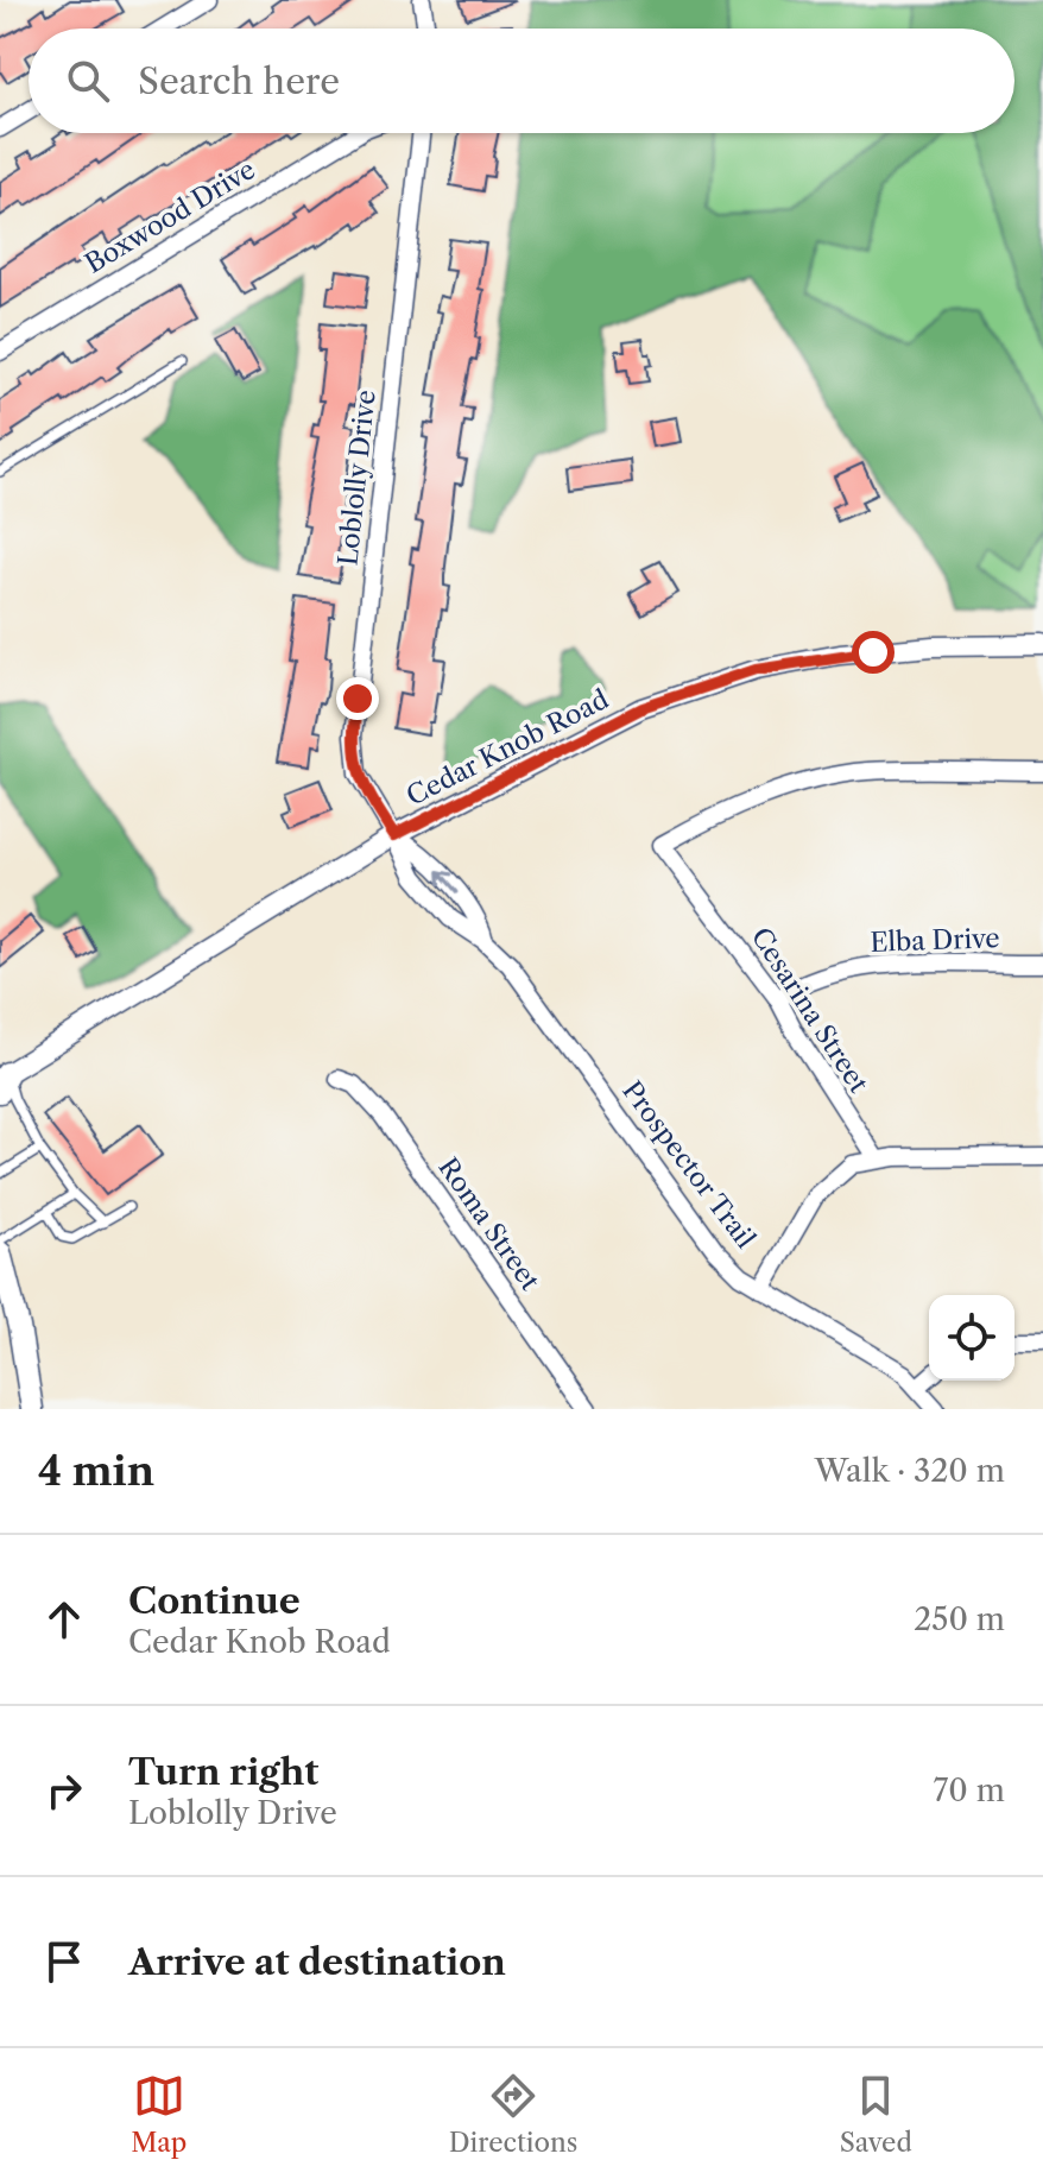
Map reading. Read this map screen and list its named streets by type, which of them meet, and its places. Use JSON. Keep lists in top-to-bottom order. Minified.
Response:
{"streets":{"street":["Boxwood Drive","Loblolly Drive","Cedar Knob Road","Elba Drive","Cesarina Street","Prospector Trail","Roma Street"]},"crossings":[["Loblolly Drive","Cedar Knob Road"],["Loblolly Drive","Prospector Trail"],["Cedar Knob Road","Prospector Trail"],["Elba Drive","Cesarina Street"]],"page":{"search":"Search here","heading":["4 min","Walk · 320 m"],"list":[["Continue","Cedar Knob Road","250 m"],["Turn right","Loblolly Drive","70 m"],"Arrive at destination"],"nav":["Map","Directions","Saved"]}}
